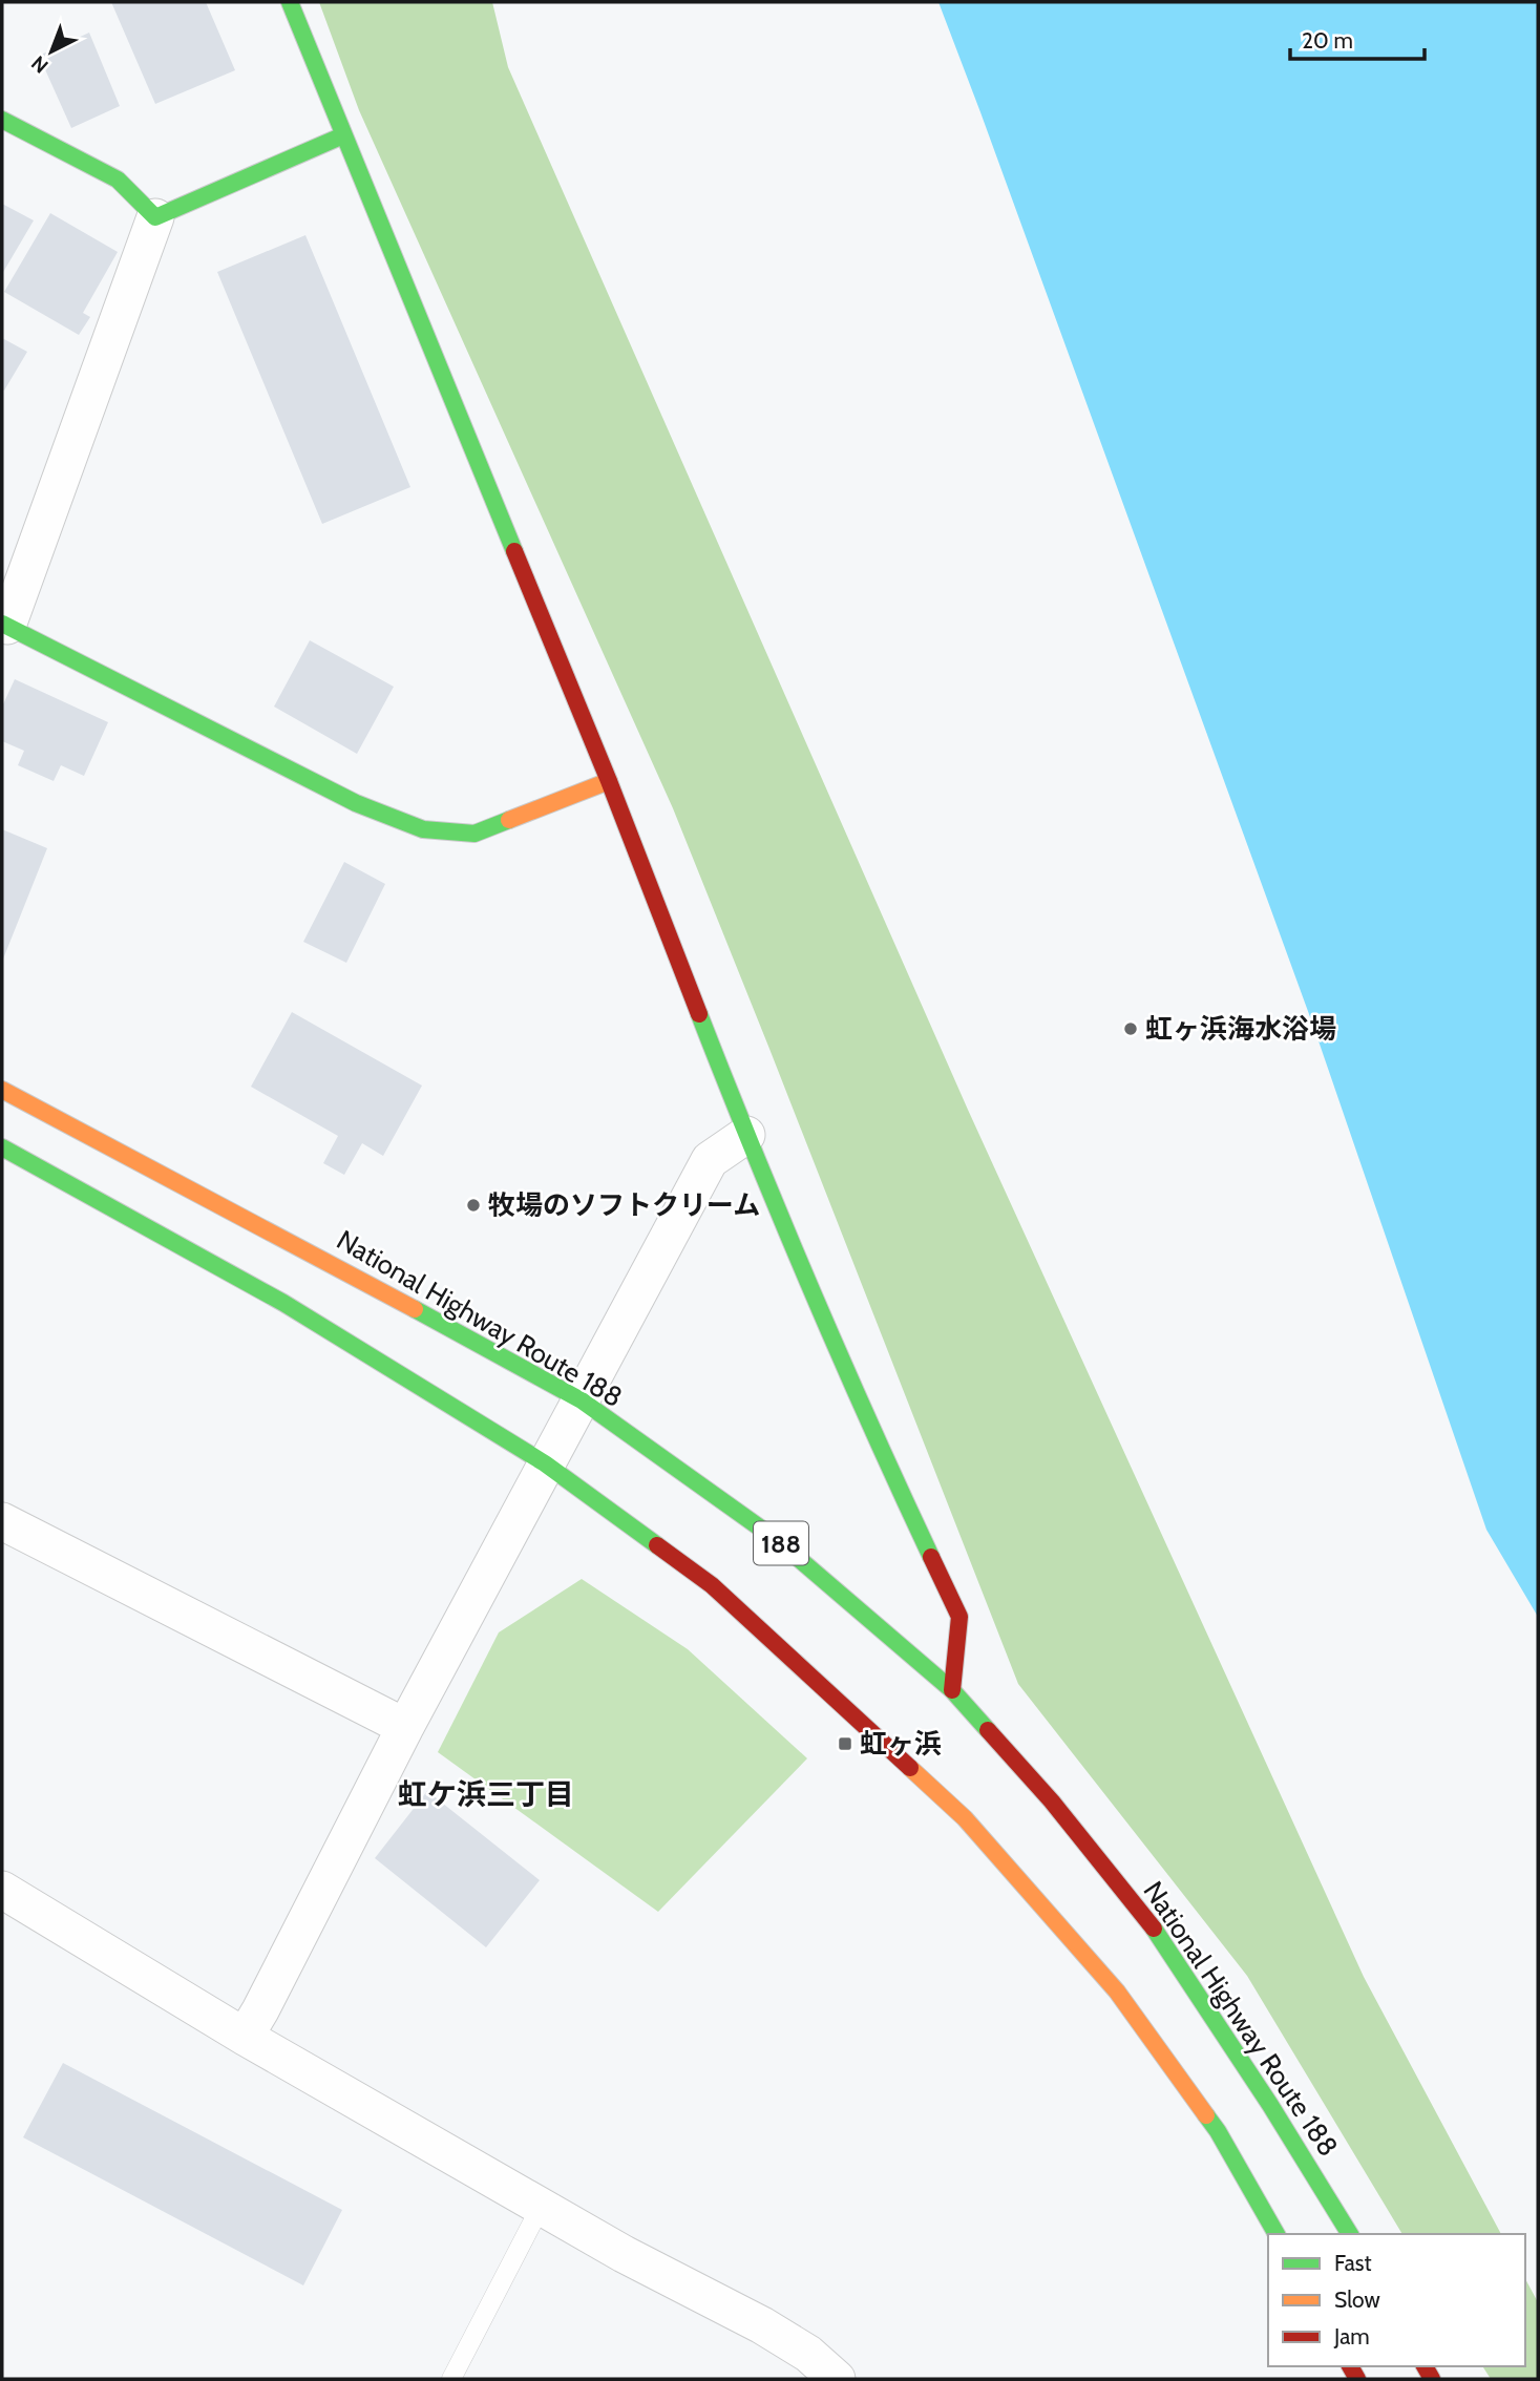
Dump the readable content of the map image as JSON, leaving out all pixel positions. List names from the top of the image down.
{
  "streets": {
    "main road": ["National Highway Route 188", "188"]
  },
  "districts": ["虹ケ浜三丁目"],
  "places": {
    "other": ["虹ヶ浜海水浴場", "牧場のソフトクリーム"],
    "transit": ["虹ヶ浜"]
  },
  "legend": ["Fast", "Slow", "Jam"],
  "scale_bar": "20 m",
  "north": "bottom left"
}
